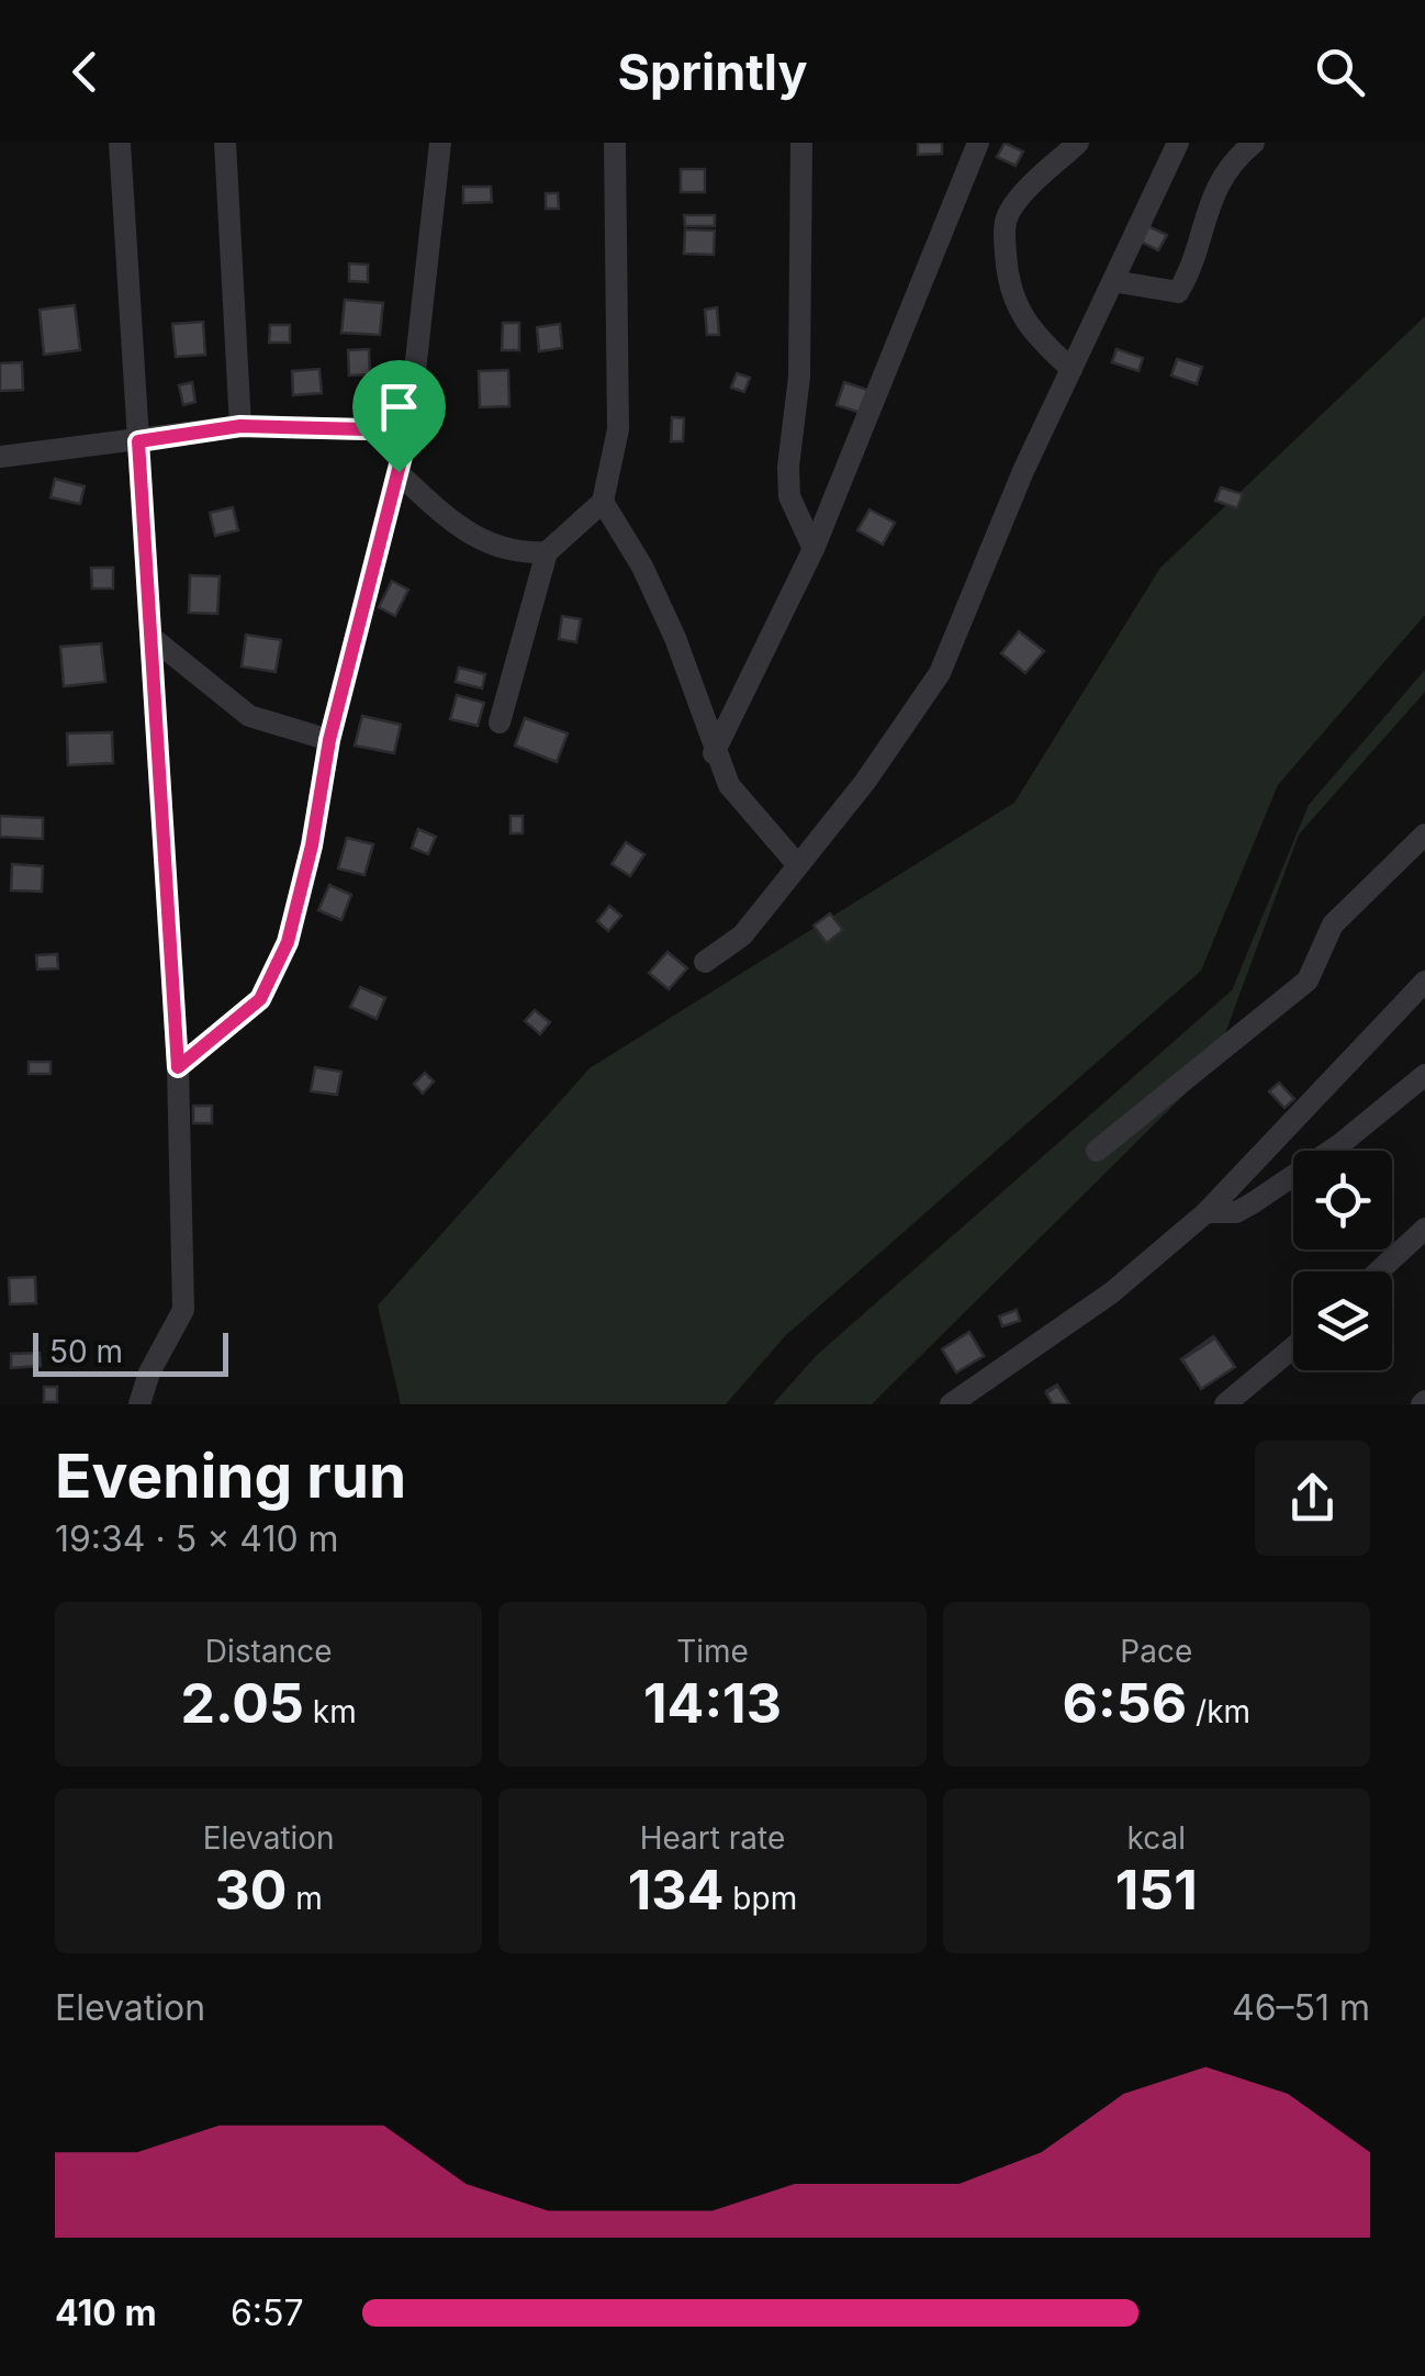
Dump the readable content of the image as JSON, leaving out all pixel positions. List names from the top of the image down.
{
  "scale_bar": "50 m",
  "page": {
    "header": "Sprintly",
    "scale": "50 m",
    "heading": ["Evening run", "19:34 · 5 × 410 m"],
    "stats": [
      ["Distance", "2.05 km"],
      ["Time", "14:13"],
      ["Pace", "6:56 /km"],
      ["Elevation", "30 m"],
      ["Heart rate", "134 bpm"],
      ["kcal", "151"]
    ],
    "chart": ["Elevation", "46–51 m"],
    "list": [
      {
        "name": "410 m",
        "note": "6:57"
      }
    ]
  }
}
